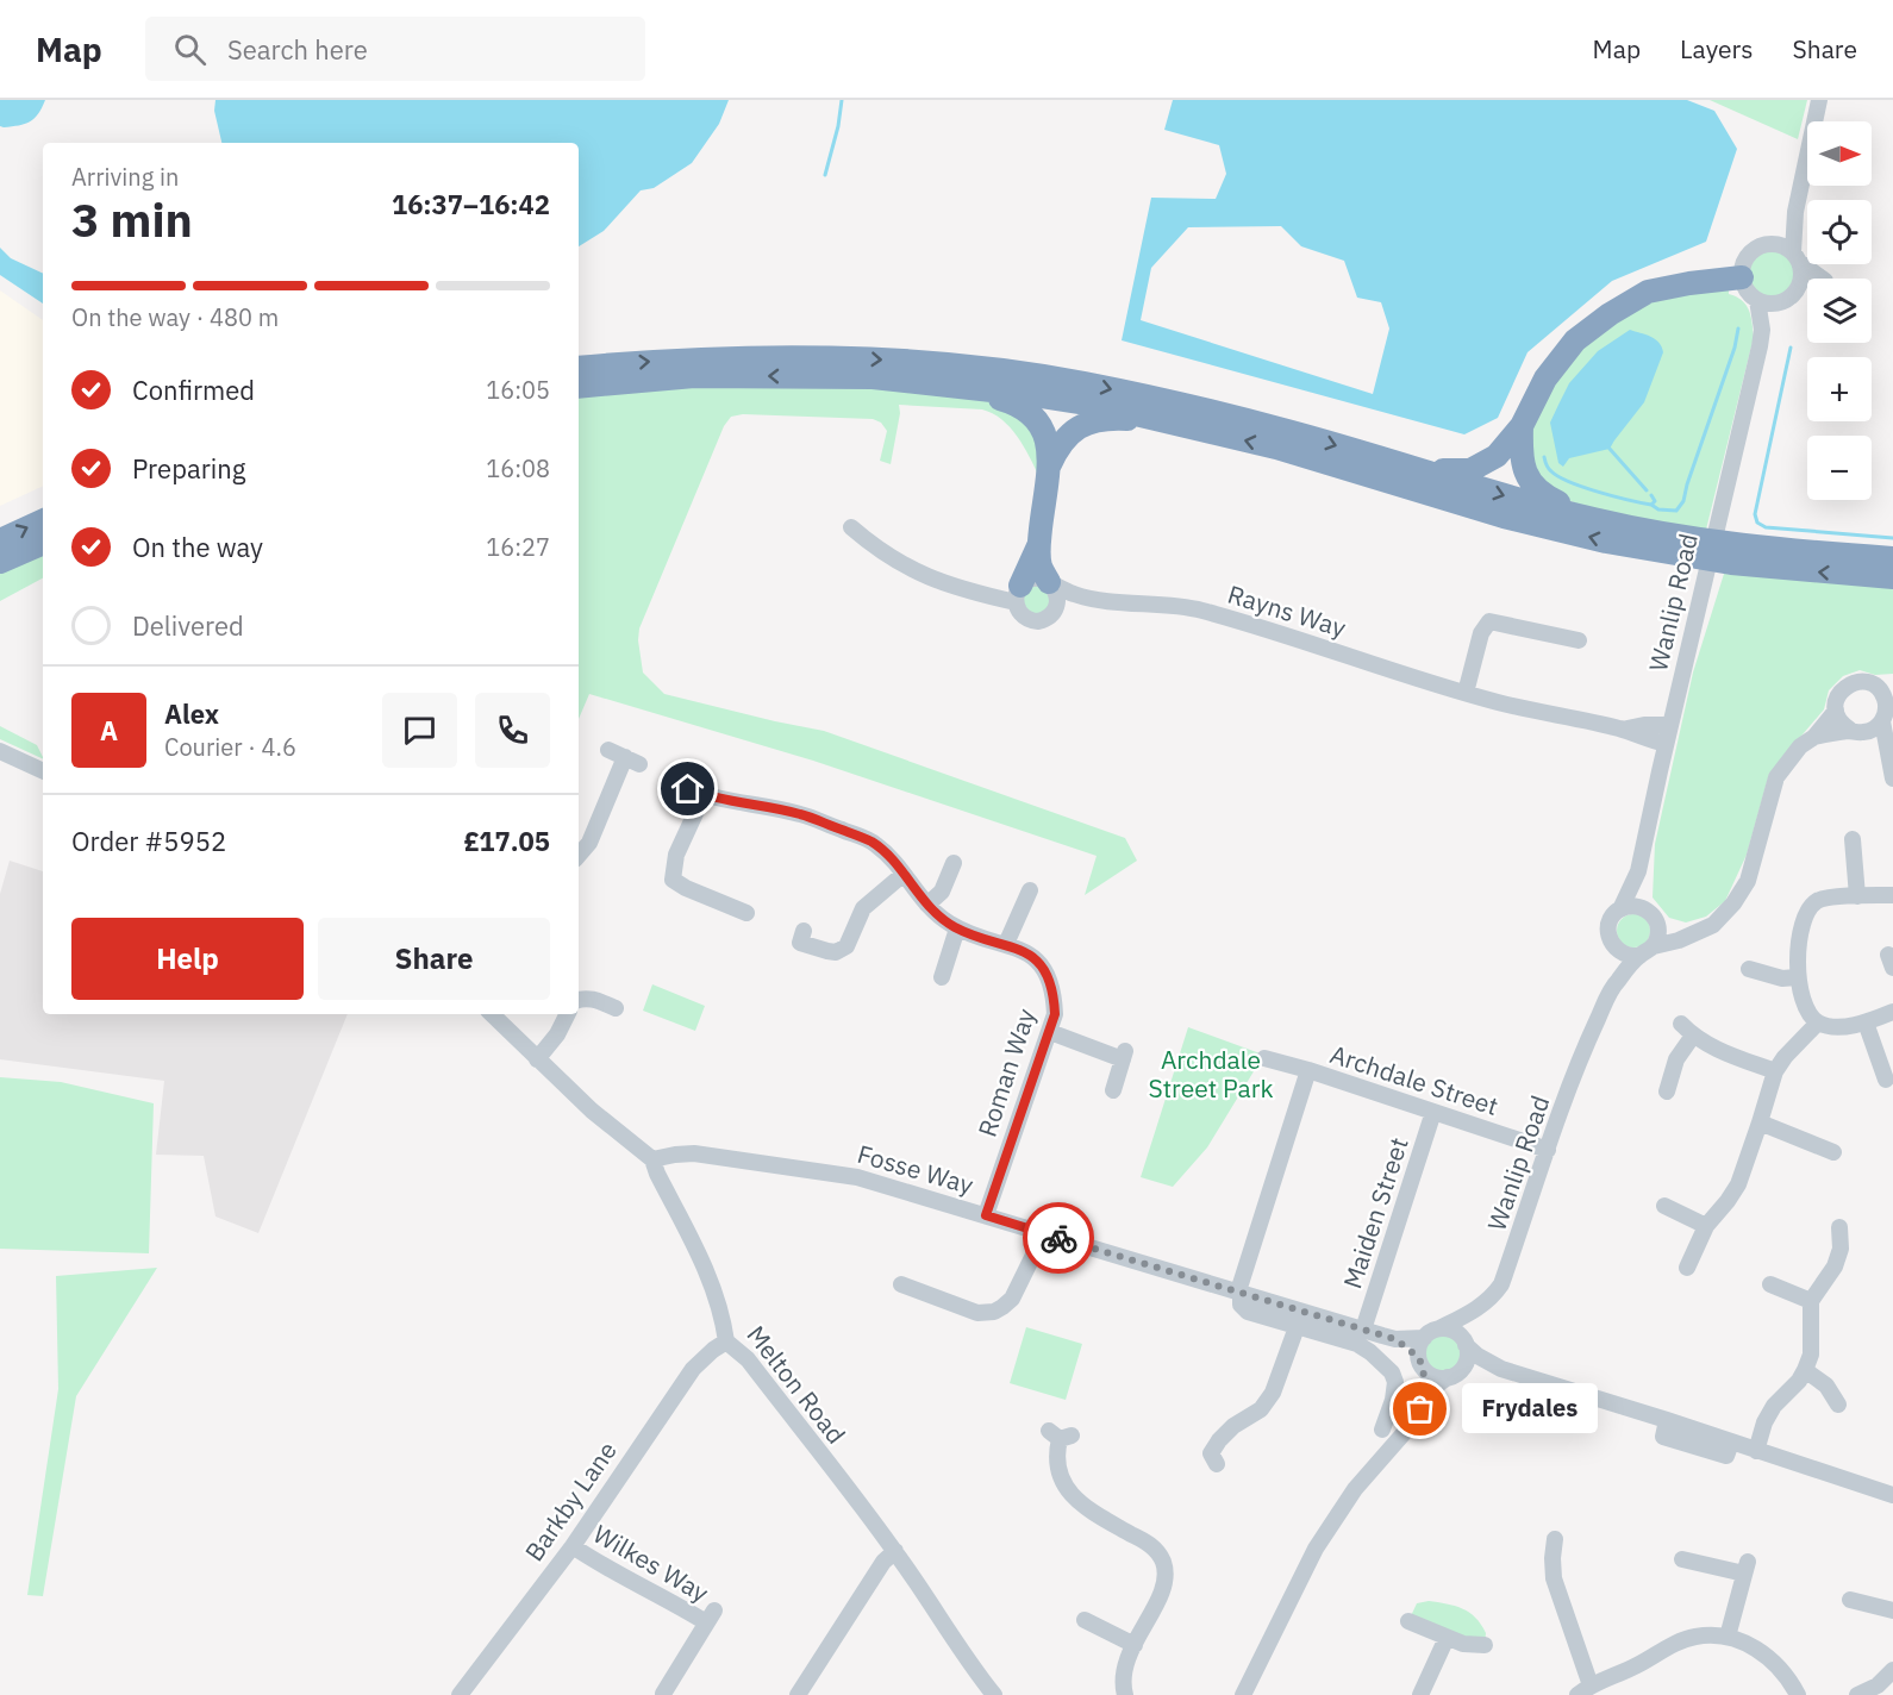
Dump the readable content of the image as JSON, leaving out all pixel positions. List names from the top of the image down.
{
  "streets": {
    "street": [
      "Wanlip Road",
      "Rayns Way",
      "Roman Way",
      "Archdale Street",
      "Fosse Way",
      "Maiden Street",
      "Melton Road",
      "Barkby Lane",
      "Wilkes Way"
    ]
  },
  "crossings": [
    ["Wanlip Road", "Rayns Way"],
    ["Wanlip Road", "Archdale Street"],
    ["Wanlip Road", "Fosse Way"],
    ["Roman Way", "Fosse Way"],
    ["Archdale Street", "Maiden Street"],
    ["Fosse Way", "Maiden Street"],
    ["Fosse Way", "Melton Road"],
    ["Melton Road", "Barkby Lane"],
    ["Barkby Lane", "Wilkes Way"]
  ],
  "parks": ["Archdale Street Park"],
  "places": ["Frydales"],
  "north": "right",
  "page": {
    "header": "Map",
    "search": "Search here",
    "nav": ["Map", "Layers", "Share"],
    "map_buttons": ["+", "−"],
    "heading": ["3 min", "Arriving in", "16:37–16:42"],
    "panel": [
      "Alex",
      "Courier · 4.6",
      "Order #5952",
      "£17.05"
    ],
    "bar": "On the way · 480 m",
    "list": [
      ["Confirmed", "16:05"],
      ["Preparing", "16:08"],
      ["On the way", "16:27"],
      "Delivered"
    ],
    "round": "A",
    "buttons": ["Help", "Share"],
    "bubble": "Frydales"
  }
}
